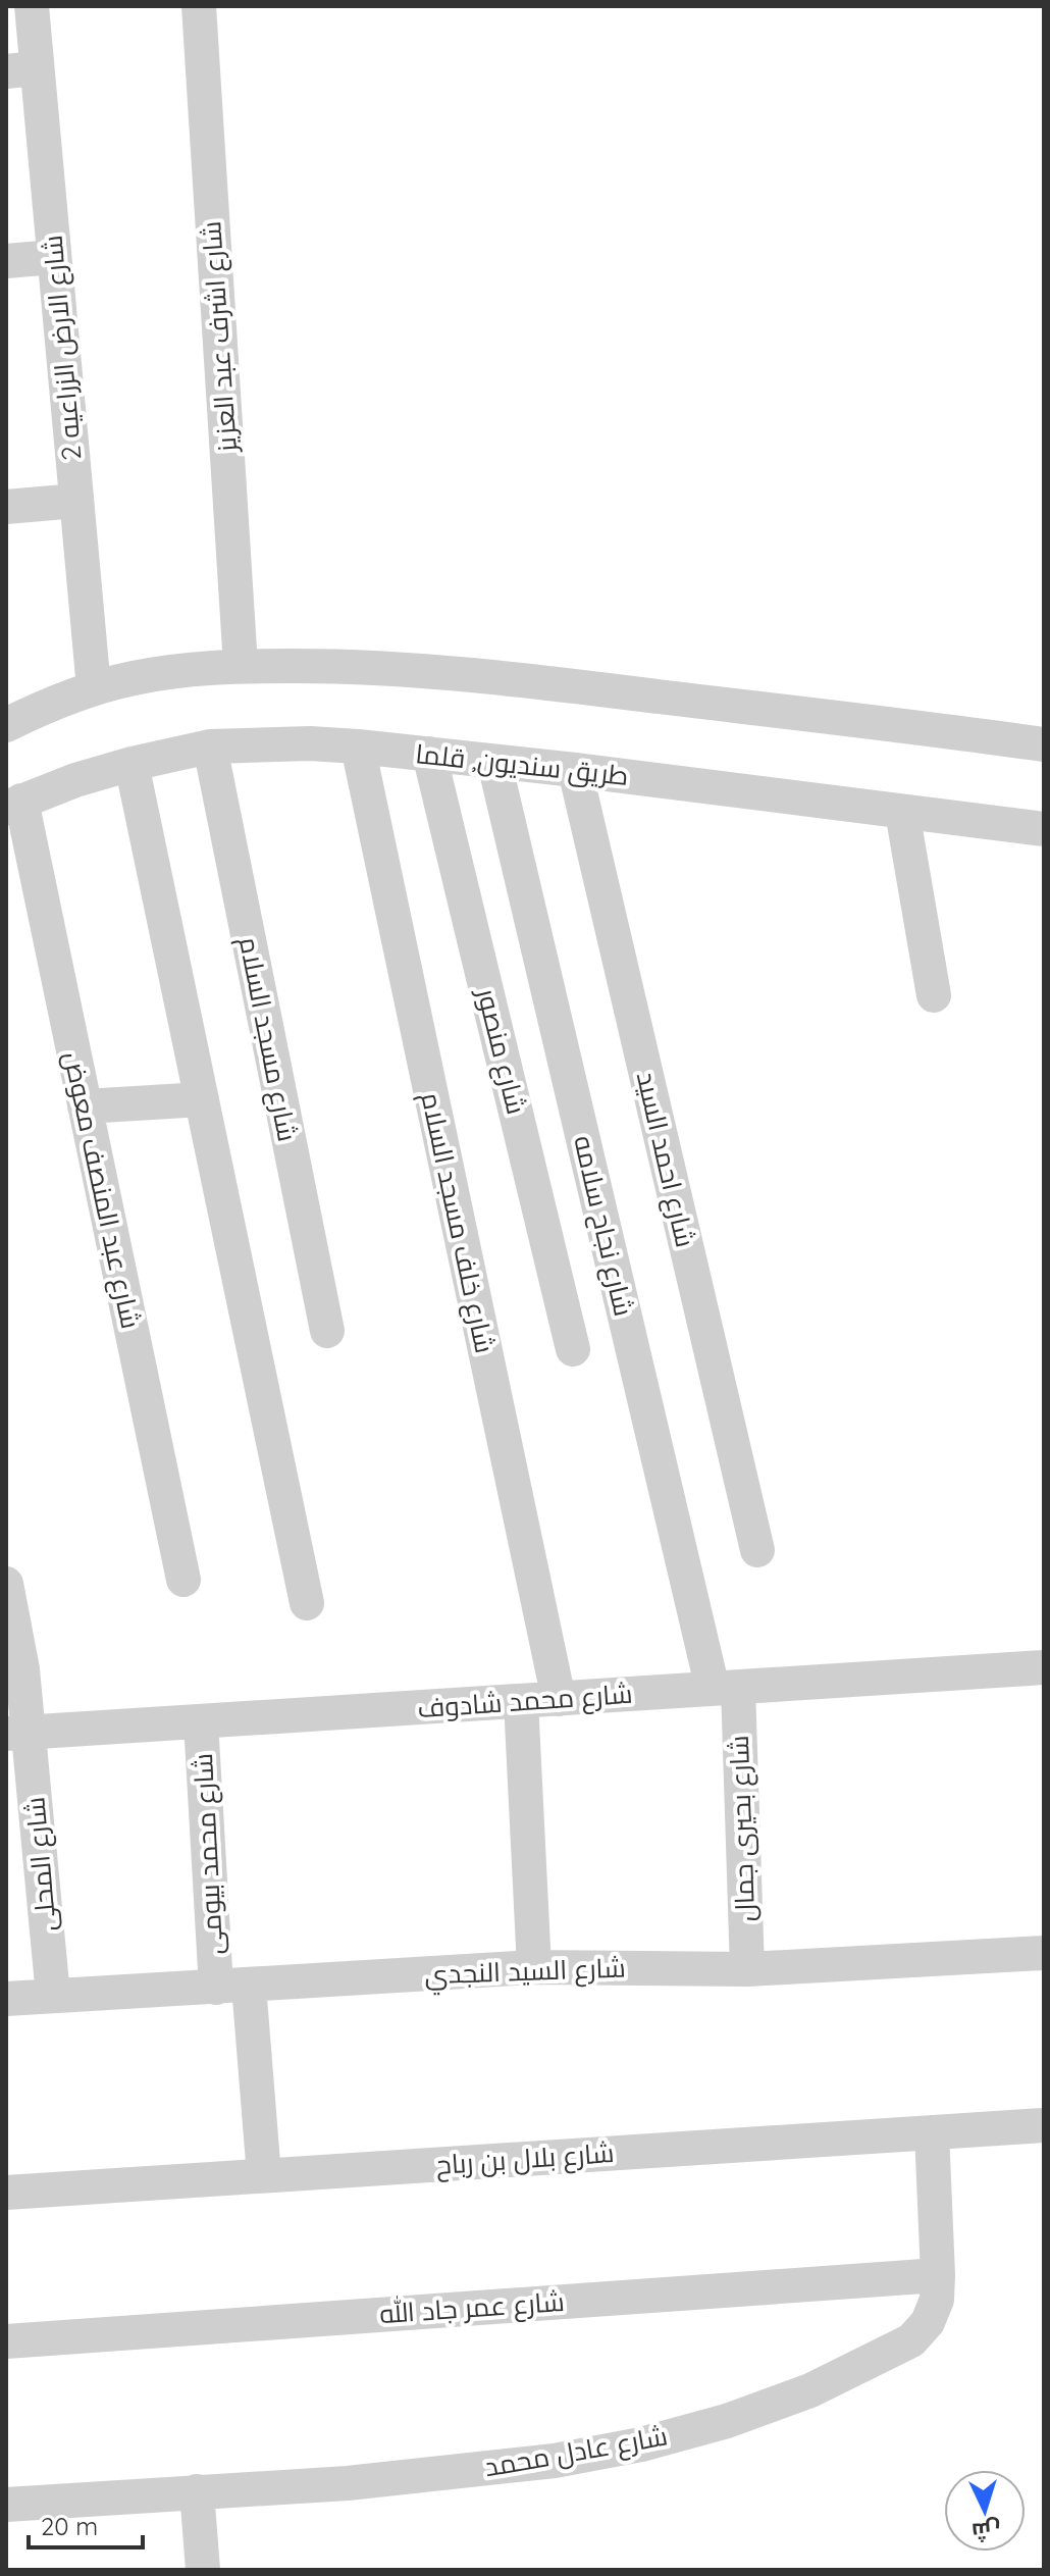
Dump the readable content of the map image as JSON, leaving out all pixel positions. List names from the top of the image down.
{
  "streets": {
    "street": [
      "شارع اشرف عبد العزيز",
      "شارع الارض الزراعيه 2",
      "طريق سنديون, قلما",
      "شارع مسجد السلام",
      "شارع منصور",
      "شارع احمد السيد",
      "شارع عبد المنصف معوض",
      "شارع خلف مسجد السلام",
      "شارع نجاح سلامه",
      "شارع محمد شادوف",
      "شارع بحيرى جمال",
      "شارع محمد بيومى",
      "شارع المحلى",
      "شارع السيد النجدي",
      "شارع بلال بن رباح",
      "شارع عمر جاد الله",
      "شارع عادل محمد"
    ]
  },
  "crossings": [
    ["طريق سنديون, قلما", "شارع مسجد السلام"],
    ["طريق سنديون, قلما", "شارع منصور"],
    ["طريق سنديون, قلما", "شارع احمد السيد"],
    ["طريق سنديون, قلما", "شارع عبد المنصف معوض"],
    ["طريق سنديون, قلما", "شارع خلف مسجد السلام"],
    ["طريق سنديون, قلما", "شارع نجاح سلامه"],
    ["شارع خلف مسجد السلام", "شارع محمد شادوف"],
    ["شارع نجاح سلامه", "شارع محمد شادوف"],
    ["شارع نجاح سلامه", "شارع بحيرى جمال"],
    ["شارع محمد شادوف", "شارع بحيرى جمال"],
    ["شارع محمد شادوف", "شارع محمد بيومى"],
    ["شارع محمد شادوف", "شارع المحلى"],
    ["شارع بحيرى جمال", "شارع السيد النجدي"],
    ["شارع محمد بيومى", "شارع السيد النجدي"],
    ["شارع محمد بيومى", "شارع بلال بن رباح"],
    ["شارع المحلى", "شارع السيد النجدي"],
    ["شارع بلال بن رباح", "شارع عادل محمد"],
    ["شارع عمر جاد الله", "شارع عادل محمد"]
  ],
  "scale_bar": "20 m",
  "north": "bottom"
}
